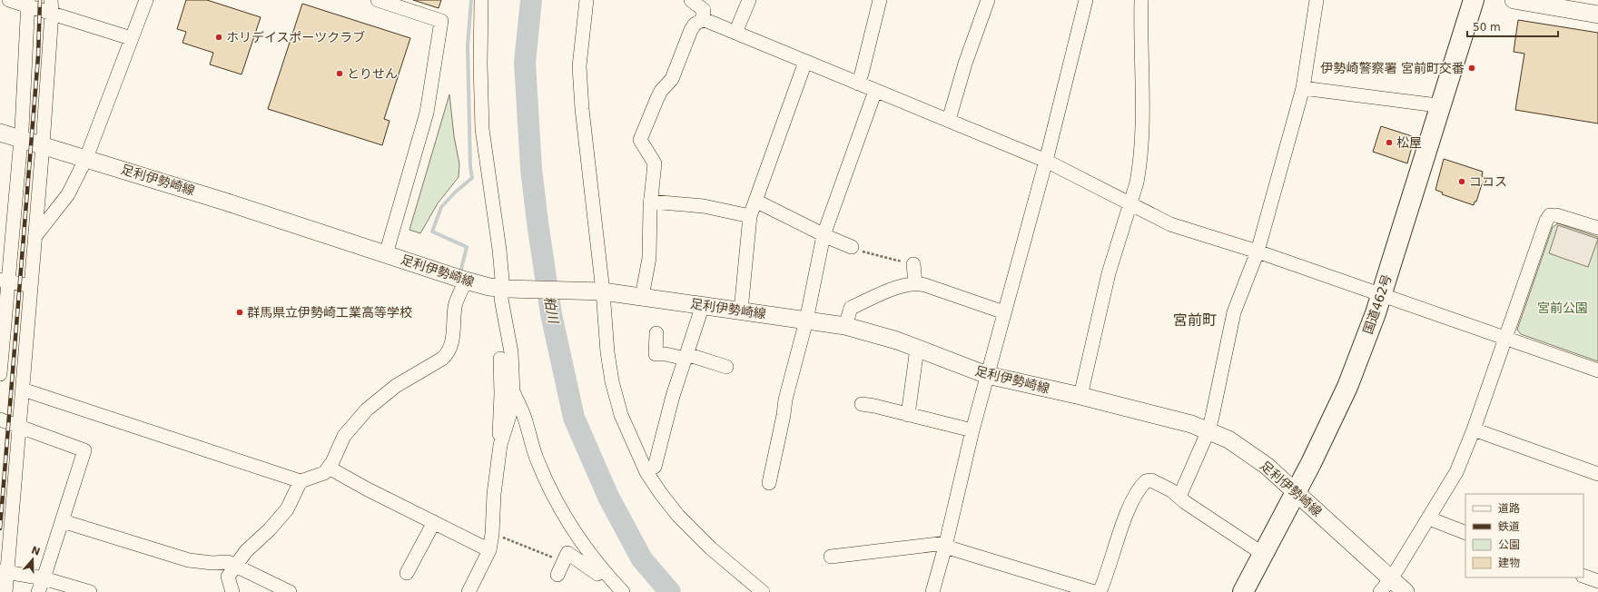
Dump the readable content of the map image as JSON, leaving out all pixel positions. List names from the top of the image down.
{
  "streets": {
    "highway": ["国道462号"],
    "main road": ["足利伊勢崎線"]
  },
  "crossings": [
    ["足利伊勢崎線", "国道462号"]
  ],
  "districts": ["宮前町"],
  "water": ["粕川"],
  "parks": ["宮前公園"],
  "places": [
    "ホリデイスポーツクラブ",
    "伊勢崎警察署 宮前町交番",
    "とりせん",
    "松屋",
    "ココス",
    "群馬県立伊勢崎工業高等学校"
  ],
  "legend": [
    "道路",
    "鉄道",
    "公園",
    "建物"
  ],
  "scale_bar": "50 m",
  "north": "top"
}
